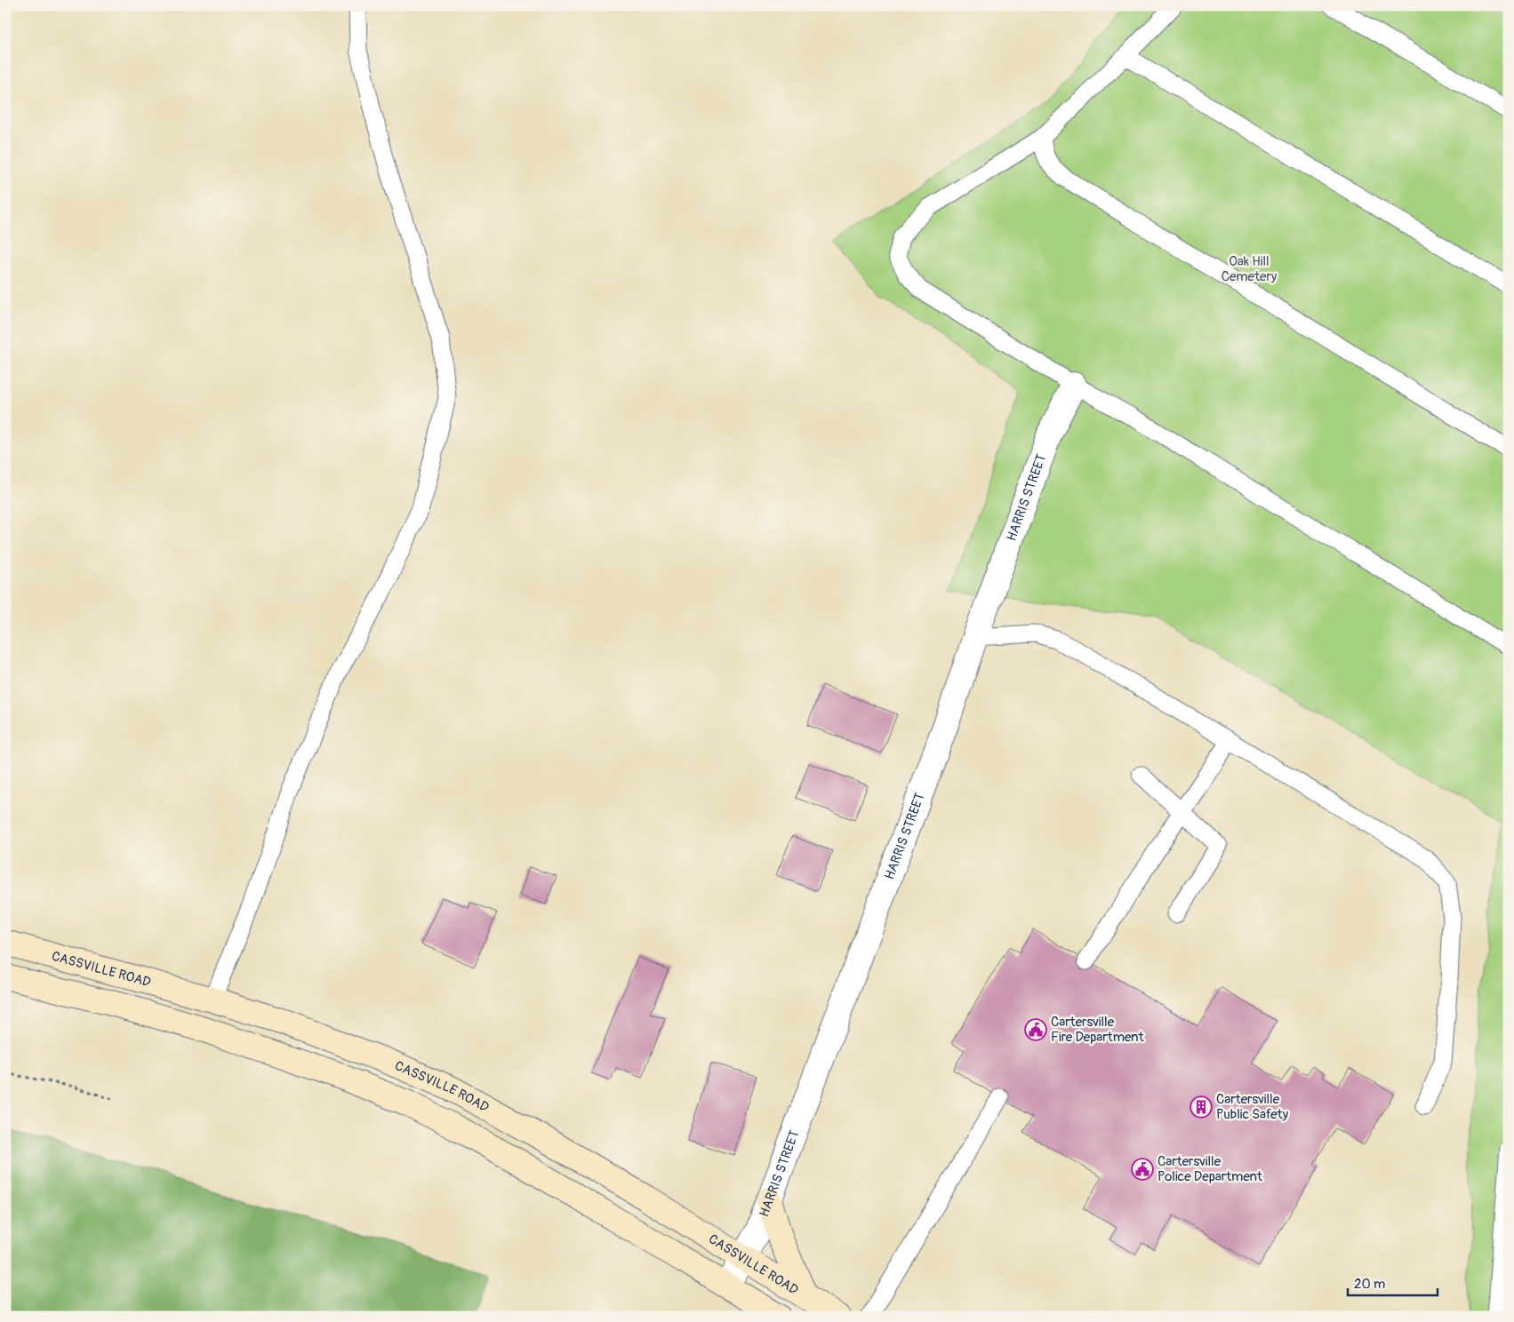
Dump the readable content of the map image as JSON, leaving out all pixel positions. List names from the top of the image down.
{
  "streets": {
    "main road": ["CASSVILLE ROAD"],
    "street": ["HARRIS STREET"]
  },
  "crossings": [
    ["HARRIS STREET", "CASSVILLE ROAD"]
  ],
  "parks": ["Oak Hill Cemetery"],
  "places": {
    "public building": ["Cartersville Fire Department", "Cartersville Police Department"],
    "building": ["Cartersville Public Safety"]
  },
  "scale_bar": "20 m"
}
